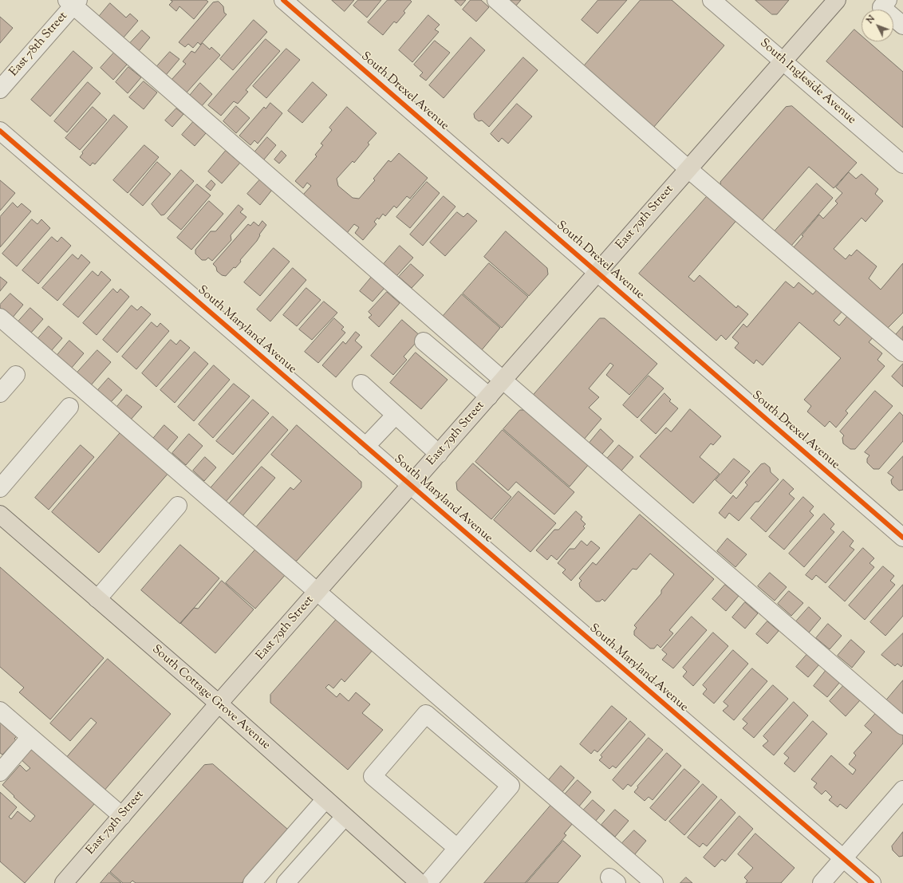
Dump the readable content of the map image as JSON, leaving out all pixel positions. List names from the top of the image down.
{
  "streets": {
    "main road": ["East 79th Street", "South Cottage Grove Avenue"],
    "street": [
      "East 78th Street",
      "South Ingleside Avenue",
      "South Drexel Avenue",
      "South Maryland Avenue"
    ]
  },
  "crossings": [
    ["South Ingleside Avenue", "East 79th Street"],
    ["South Drexel Avenue", "East 79th Street"],
    ["East 79th Street", "South Maryland Avenue"],
    ["East 79th Street", "South Cottage Grove Avenue"]
  ],
  "north": "top left"
}
